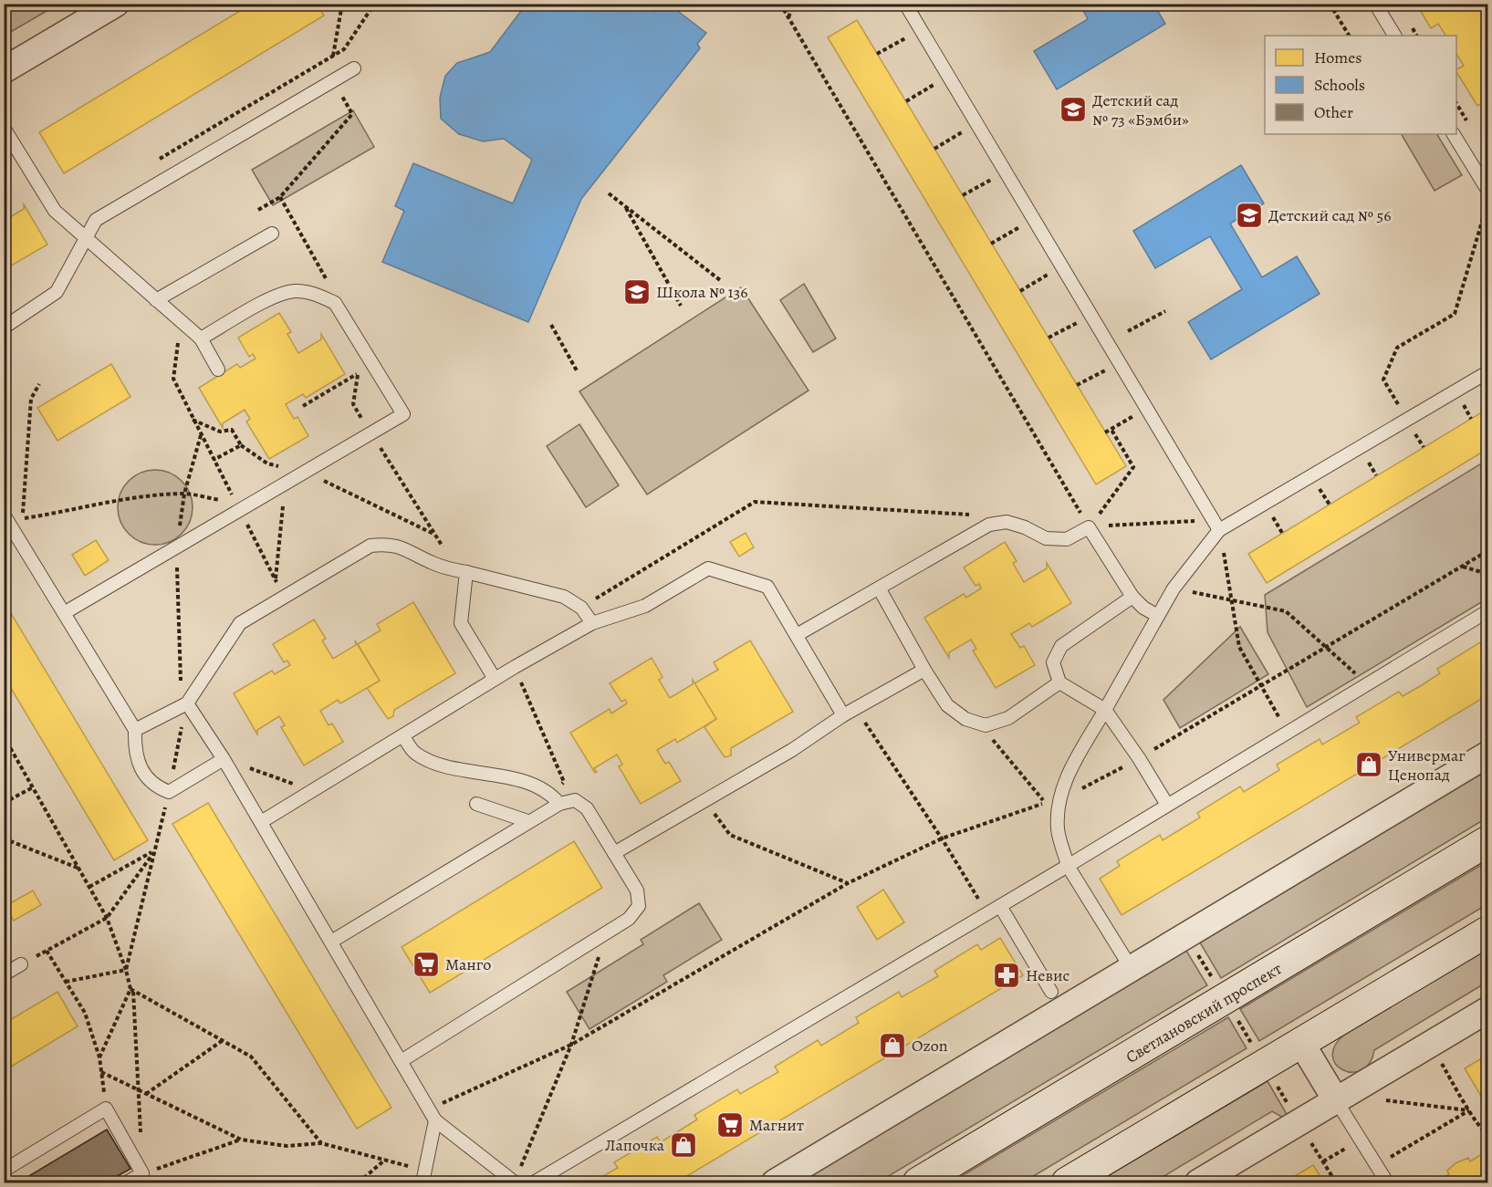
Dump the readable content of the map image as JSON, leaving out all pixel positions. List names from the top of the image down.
{
  "streets": {
    "main road": ["Светлановский проспект"]
  },
  "places": {
    "school or university": ["Детский сад № 73 «Бэмби»", "Детский сад № 56", "Школа № 136"],
    "shop": ["Универмаг Ценопад", "Ozon", "Лапочка"],
    "supermarket": ["Манго", "Магнит"],
    "pharmacy": ["Невис"]
  },
  "legend": ["Homes", "Schools", "Other"]
}
